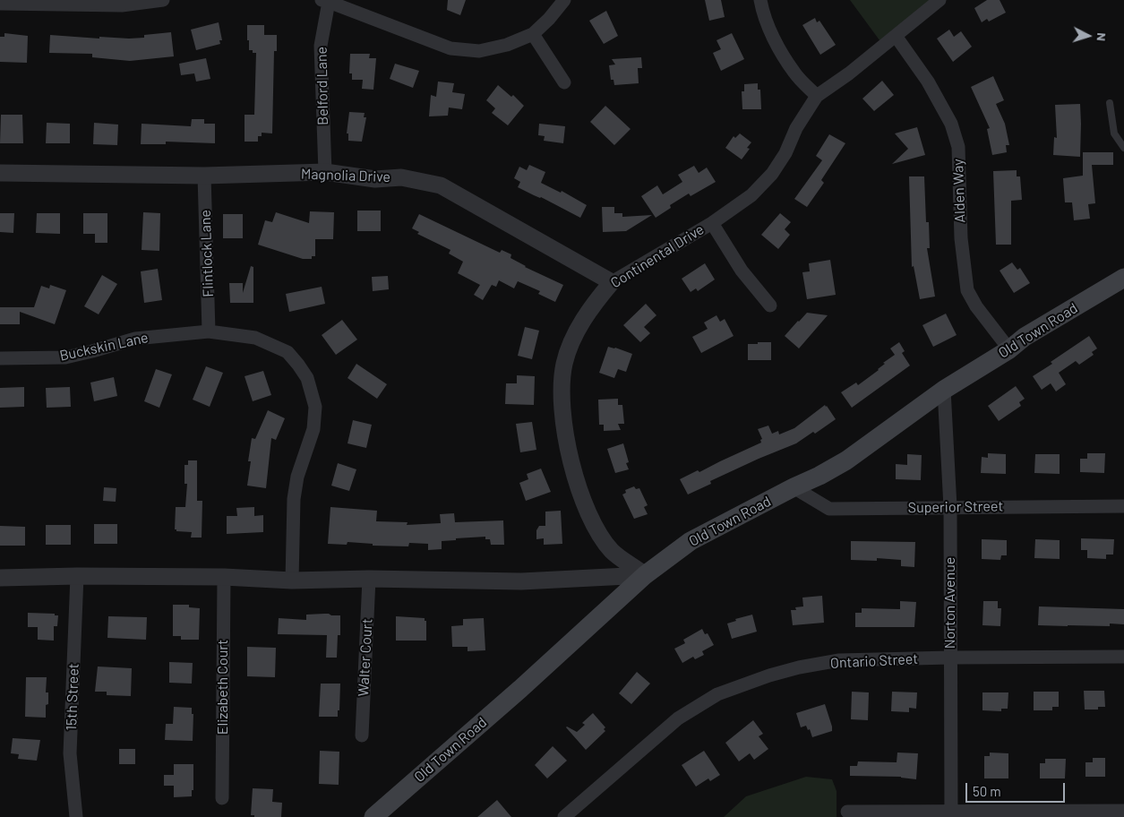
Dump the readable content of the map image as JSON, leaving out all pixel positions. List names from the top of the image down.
{
  "streets": {
    "main road": ["Old Town Road"],
    "street": [
      "Belford Lane",
      "Magnolia Drive",
      "Alden Way",
      "Flintlock Lane",
      "Continental Drive",
      "Buckskin Lane",
      "Superior Street",
      "Norton Avenue",
      "Walter Court",
      "Ontario Street",
      "Elizabeth Court",
      "15th Street"
    ]
  },
  "crossings": [
    ["Belford Lane", "Magnolia Drive"],
    ["Magnolia Drive", "Flintlock Lane"],
    ["Magnolia Drive", "Continental Drive"],
    ["Alden Way", "Old Town Road"],
    ["Flintlock Lane", "Buckskin Lane"],
    ["Continental Drive", "Old Town Road"],
    ["Old Town Road", "Superior Street"],
    ["Old Town Road", "Norton Avenue"],
    ["Superior Street", "Norton Avenue"],
    ["Norton Avenue", "Ontario Street"]
  ],
  "scale_bar": "50 m",
  "north": "right"
}
